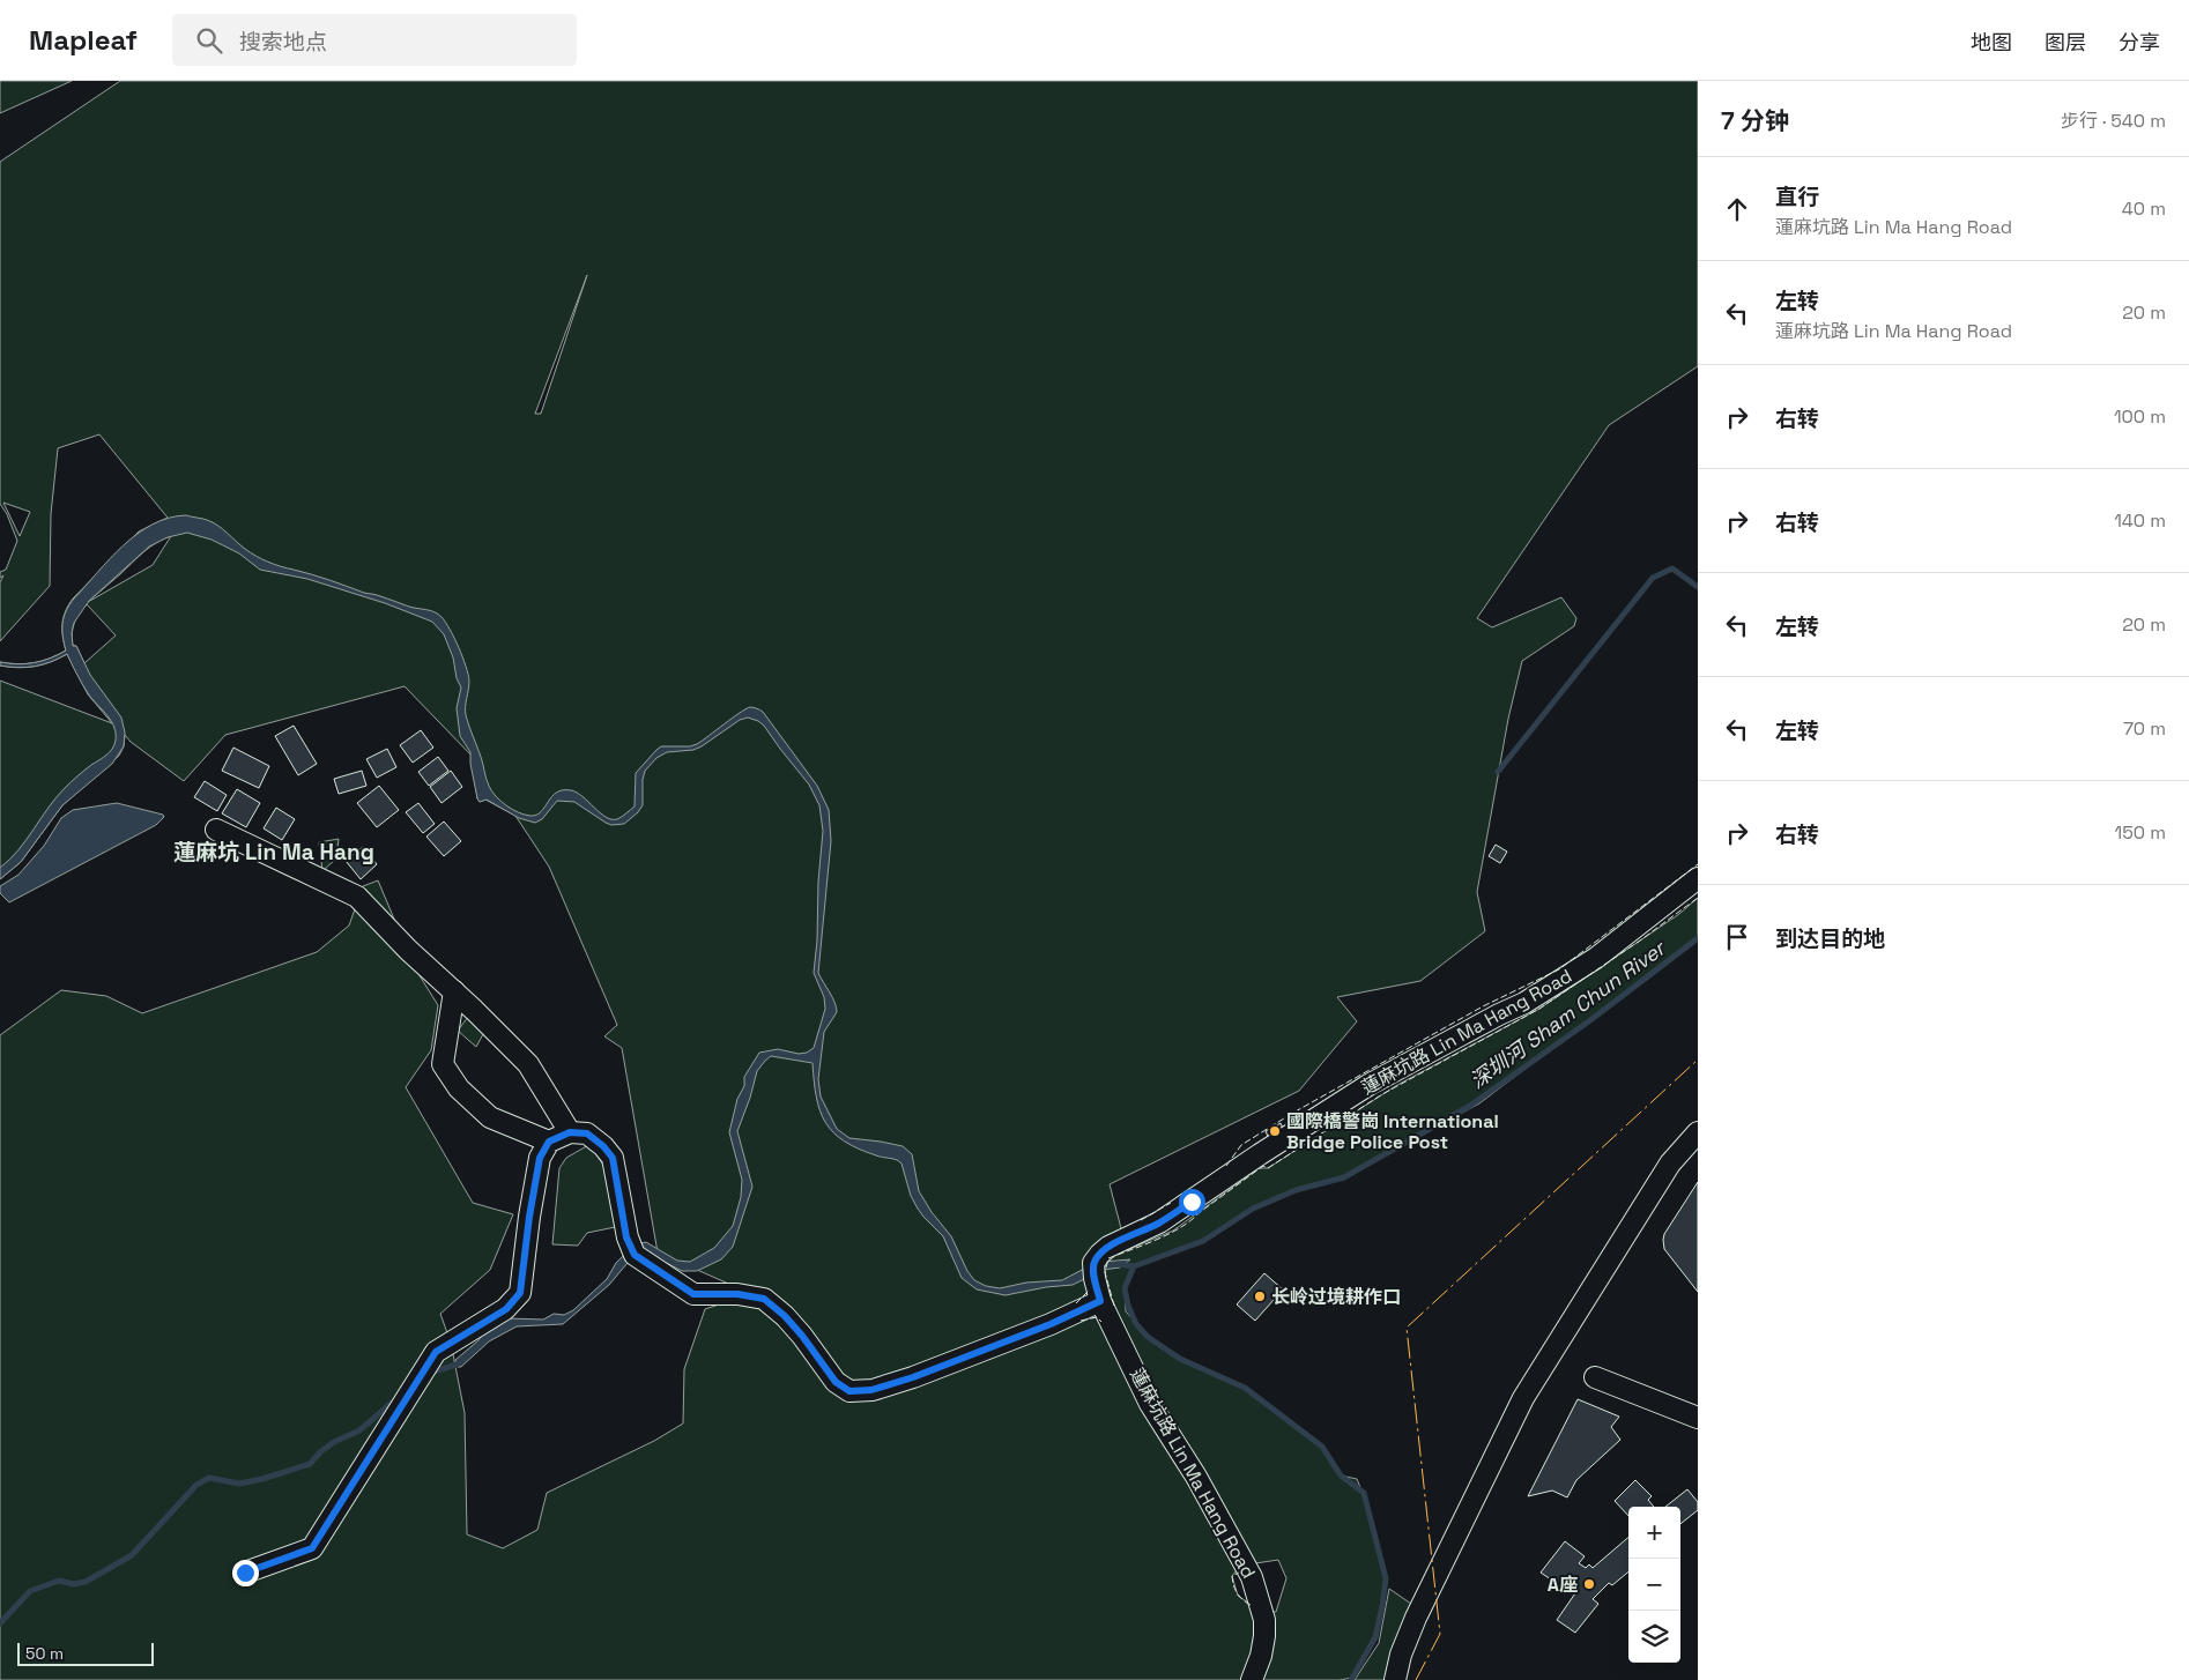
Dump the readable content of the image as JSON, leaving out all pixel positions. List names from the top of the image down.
{
  "streets": {
    "street": ["蓮麻坑路 Lin Ma Hang Road"]
  },
  "districts": ["蓮麻坑 Lin Ma Hang"],
  "water": ["深圳河 Sham Chun River"],
  "places": ["國際橋警崗 International Bridge Police Post", "长岭过境耕作口", "A座"],
  "scale_bar": "50 m",
  "page": {
    "header": "Mapleaf",
    "search": "搜索地点",
    "nav": ["地图", "图层", "分享"],
    "heading": ["7 分钟", "步行 · 540 m"],
    "list": [
      ["直行", "蓮麻坑路 Lin Ma Hang Road", "40 m"],
      ["左转", "蓮麻坑路 Lin Ma Hang Road", "20 m"],
      ["右转", "100 m"],
      ["右转", "140 m"],
      ["左转", "20 m"],
      ["左转", "70 m"],
      ["右转", "150 m"],
      "到达目的地"
    ],
    "map_buttons": ["+", "−"],
    "scale": "50 m"
  }
}
